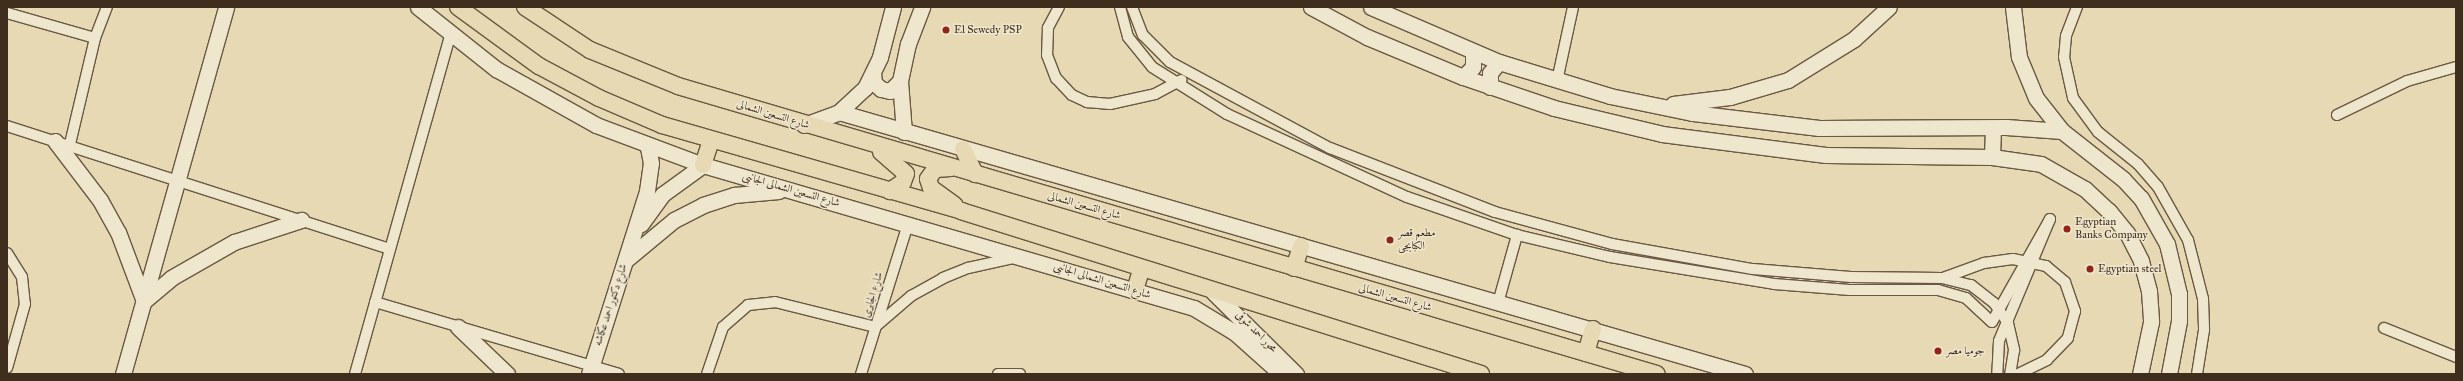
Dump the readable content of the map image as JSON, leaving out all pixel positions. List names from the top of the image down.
{
  "streets": {
    "main road": ["شارع التسعين الشمالى"],
    "street": [
      "شارع التسعين الشمالى الجانبى",
      "شارع الجابرى",
      "شارع دكتور احمد عكاشه",
      "محور احمد شوقى"
    ]
  },
  "crossings": [
    ["شارع التسعين الشمالى الجانبى", "شارع الجابرى"],
    ["شارع التسعين الشمالى الجانبى", "شارع دكتور احمد عكاشه"]
  ],
  "places": [
    "El Sewedy PSP",
    "Egyptian Banks Company",
    "مطعم قصر الكبابجى",
    "Egyptian steel",
    "جوميا مصر"
  ]
}
